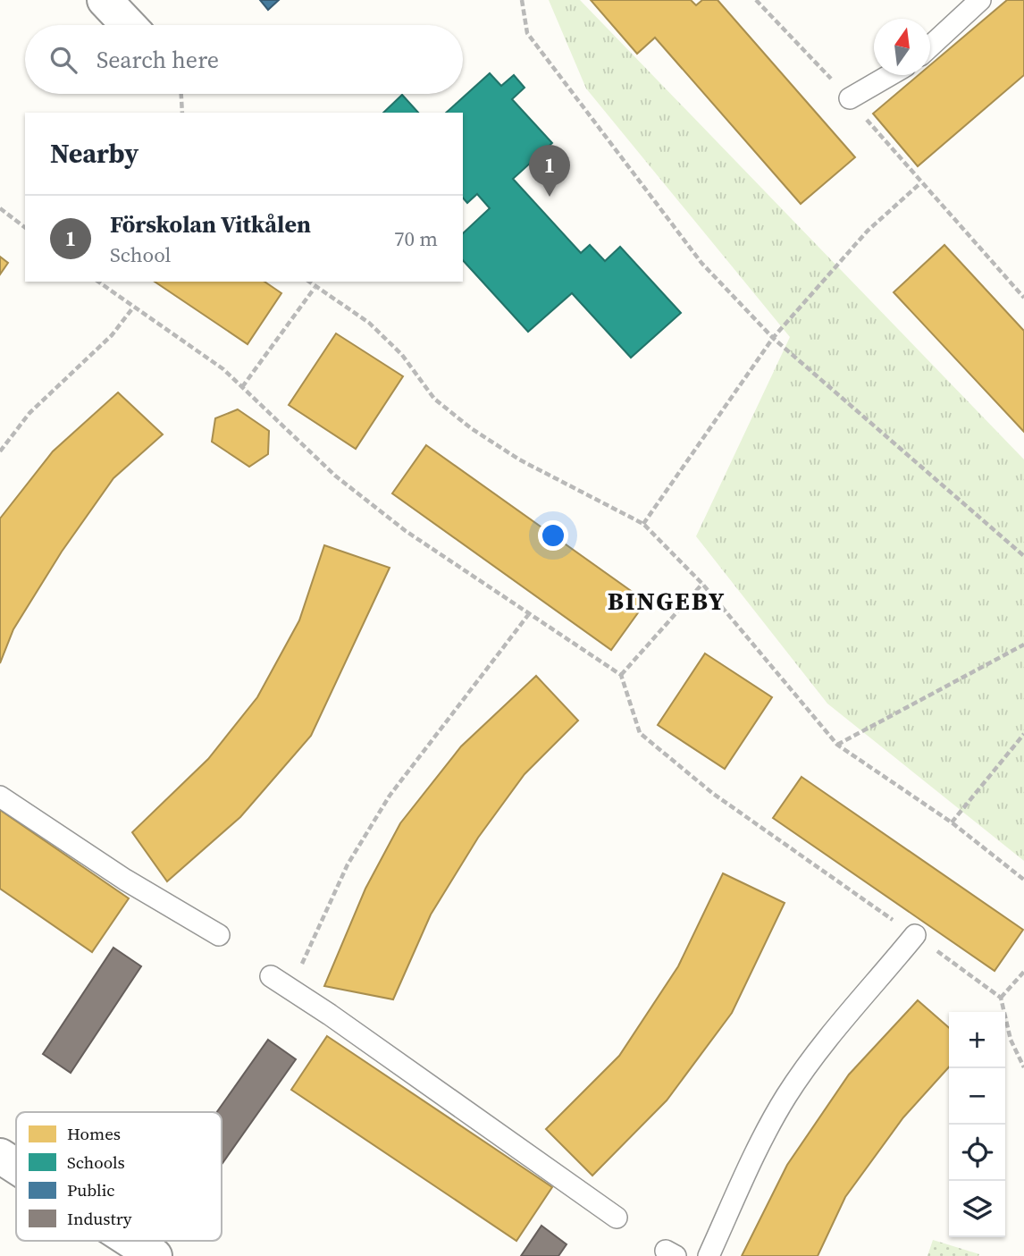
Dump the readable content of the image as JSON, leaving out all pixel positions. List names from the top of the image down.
{
  "districts": ["BINGEBY"],
  "legend": [
    "Homes",
    "Schools",
    "Public",
    "Industry"
  ],
  "north": "top",
  "page": {
    "search": "Search here",
    "heading": "Nearby",
    "pins": "1",
    "list": [
      {
        "mark": "1",
        "name": "Förskolan Vitkålen",
        "note": "School",
        "value": "70 m"
      }
    ],
    "map_buttons": ["+", "−"]
  }
}
